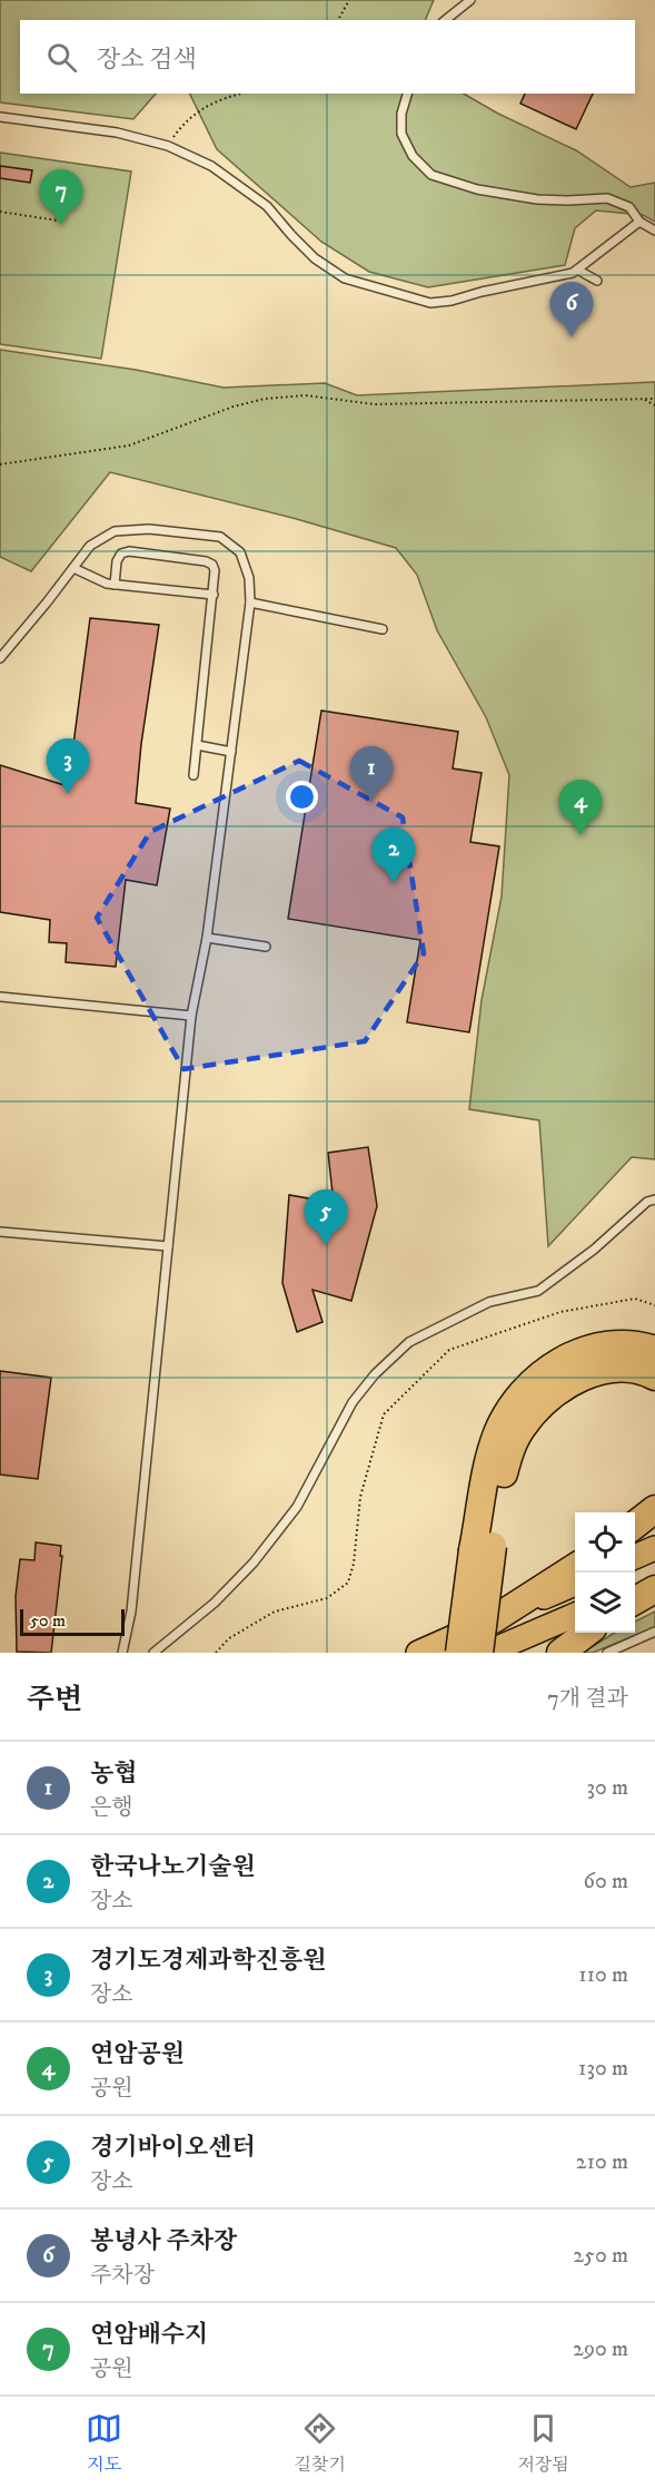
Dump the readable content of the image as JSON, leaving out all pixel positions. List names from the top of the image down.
{
  "scale_bar": "50 m",
  "page": {
    "search": "장소 검색",
    "pins": [
      "7",
      "6",
      "3",
      "1",
      "4",
      "2",
      "5"
    ],
    "scale": "50 m",
    "heading": ["주변", "7개 결과"],
    "list": [
      {
        "mark": "1",
        "name": "농협",
        "note": "은행",
        "value": "30 m"
      },
      {
        "mark": "2",
        "name": "한국나노기술원",
        "note": "장소",
        "value": "60 m"
      },
      {
        "mark": "3",
        "name": "경기도경제과학진흥원",
        "note": "장소",
        "value": "110 m"
      },
      {
        "mark": "4",
        "name": "연암공원",
        "note": "공원",
        "value": "130 m"
      },
      {
        "mark": "5",
        "name": "경기바이오센터",
        "note": "장소",
        "value": "210 m"
      },
      {
        "mark": "6",
        "name": "봉녕사 주차장",
        "note": "주차장",
        "value": "250 m"
      },
      {
        "mark": "7",
        "name": "연암배수지",
        "note": "공원",
        "value": "290 m"
      }
    ],
    "nav": ["지도", "길찾기", "저장됨"]
  }
}
